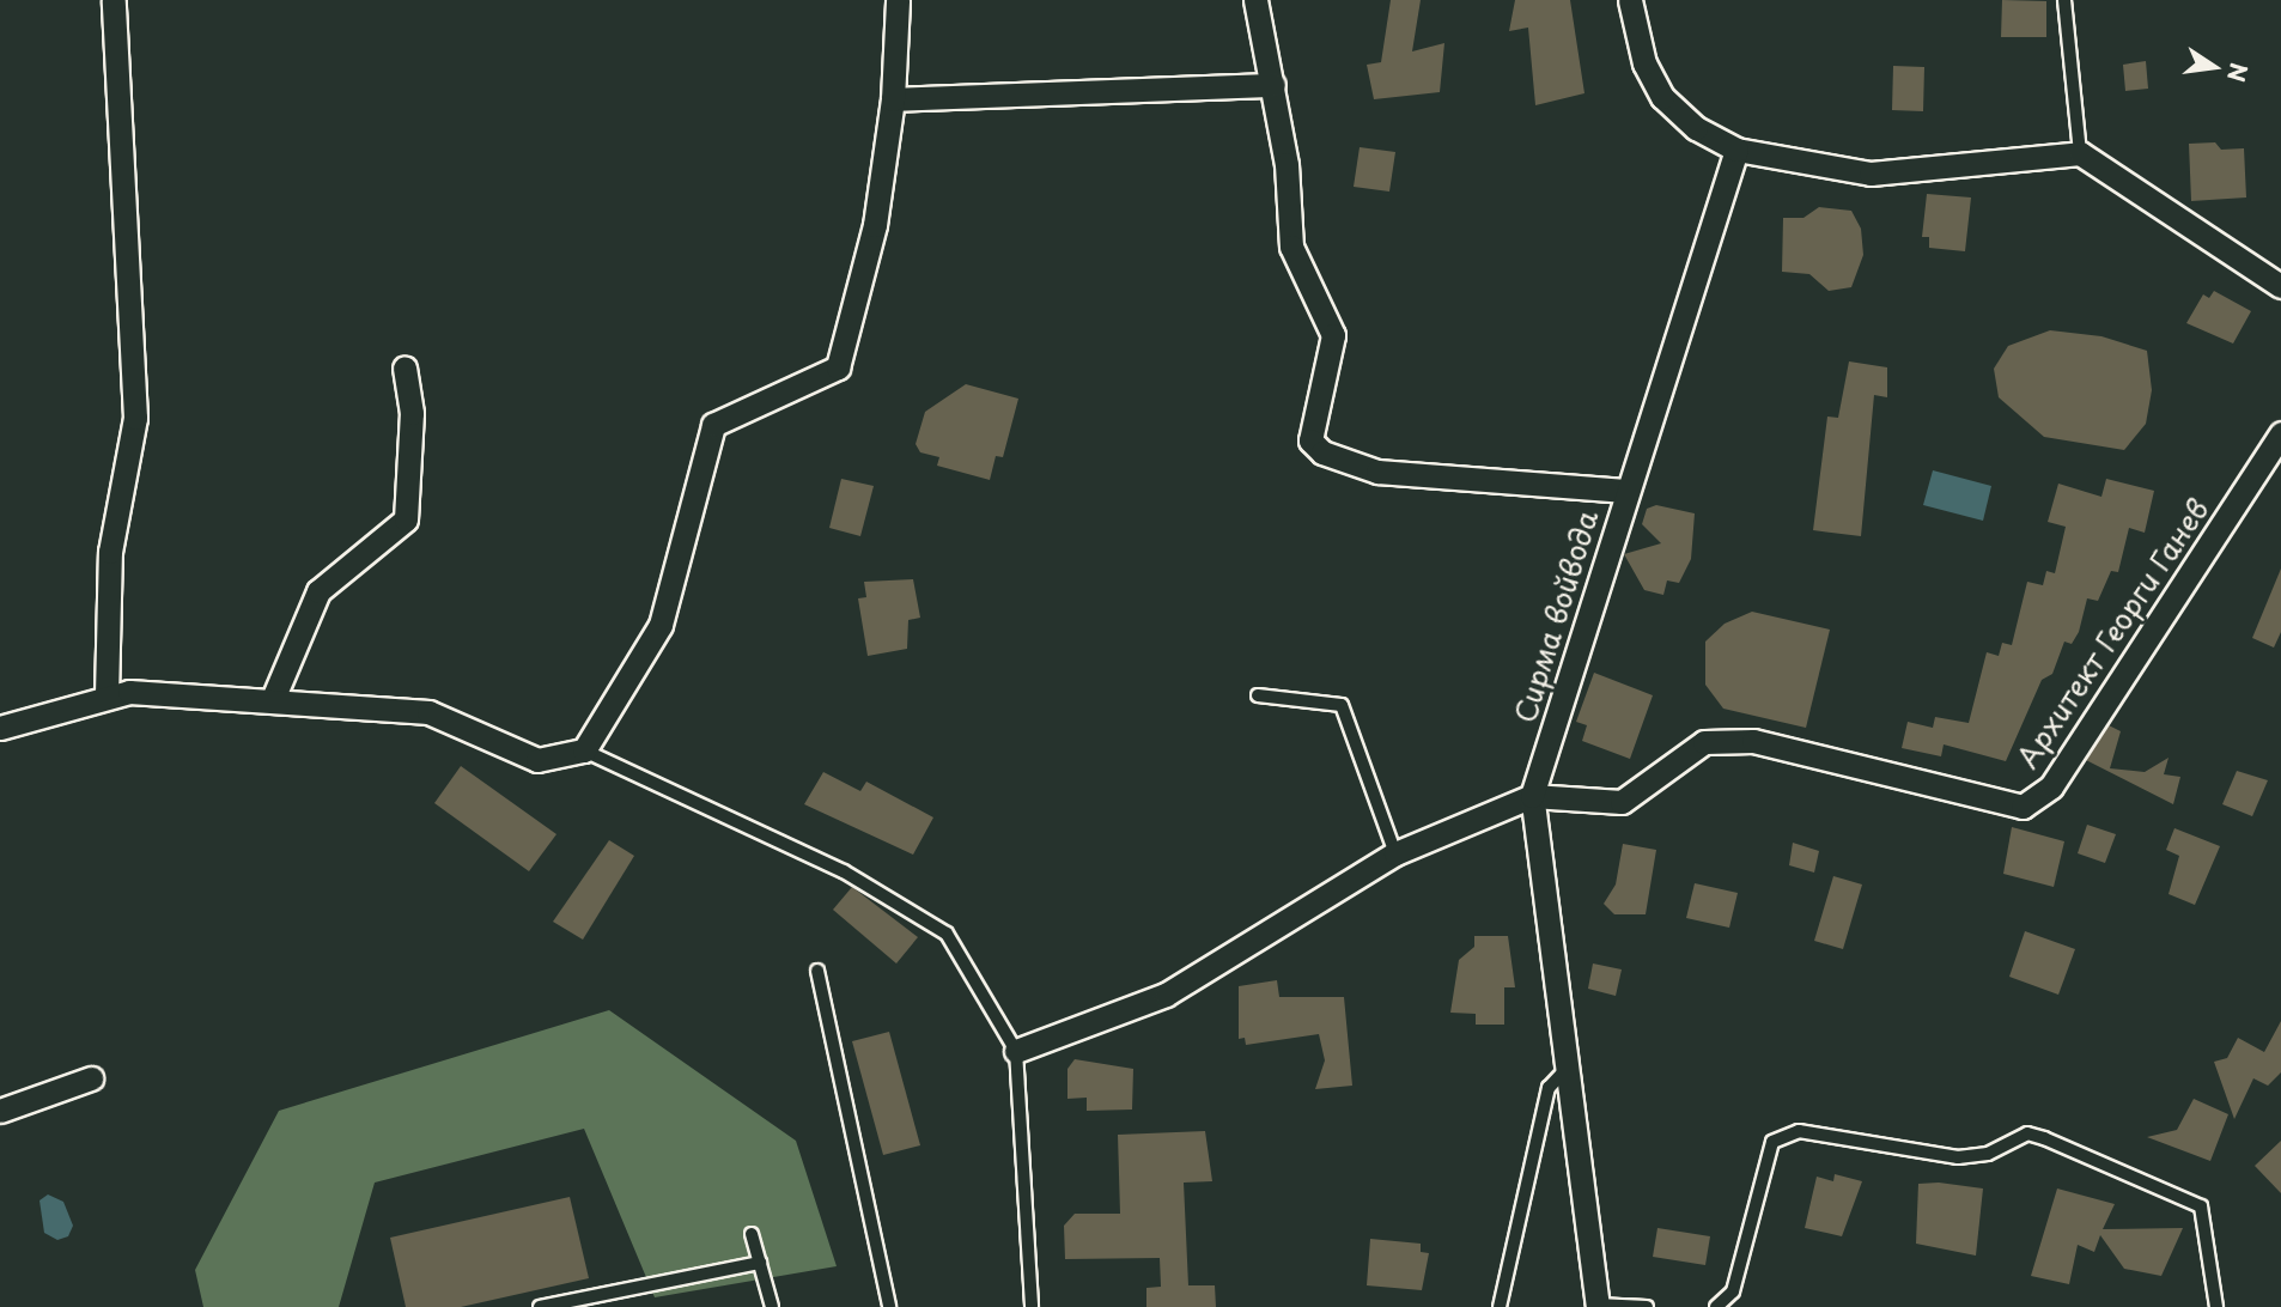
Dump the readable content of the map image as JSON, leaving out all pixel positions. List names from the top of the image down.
{
  "streets": {
    "street": ["Сирма войвода", "Архитект Георги Ганев"]
  },
  "crossings": [
    ["Сирма войвода", "Архитект Георги Ганев"]
  ],
  "north": "right"
}
